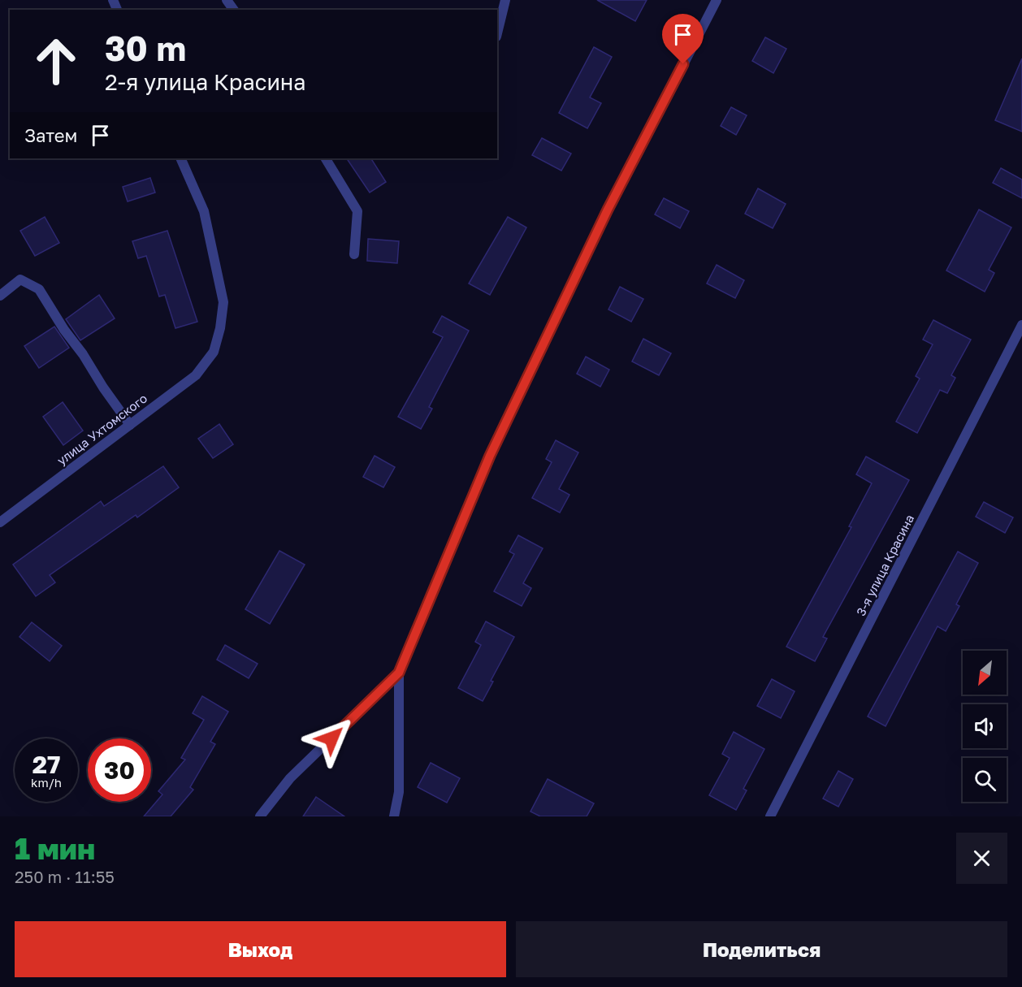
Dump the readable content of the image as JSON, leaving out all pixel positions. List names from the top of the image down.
{
  "streets": {
    "street": ["улица Ухтомского", "3-я улица Красина"]
  },
  "north": "bottom left",
  "page": {
    "turn": ["30 m", "2-я улица Красина"],
    "then": "Затем",
    "speed": "27 km/h",
    "limit": "30",
    "heading": ["1 мин", "250 m · 11:55"],
    "buttons": ["Выход", "Поделиться"]
  }
}
